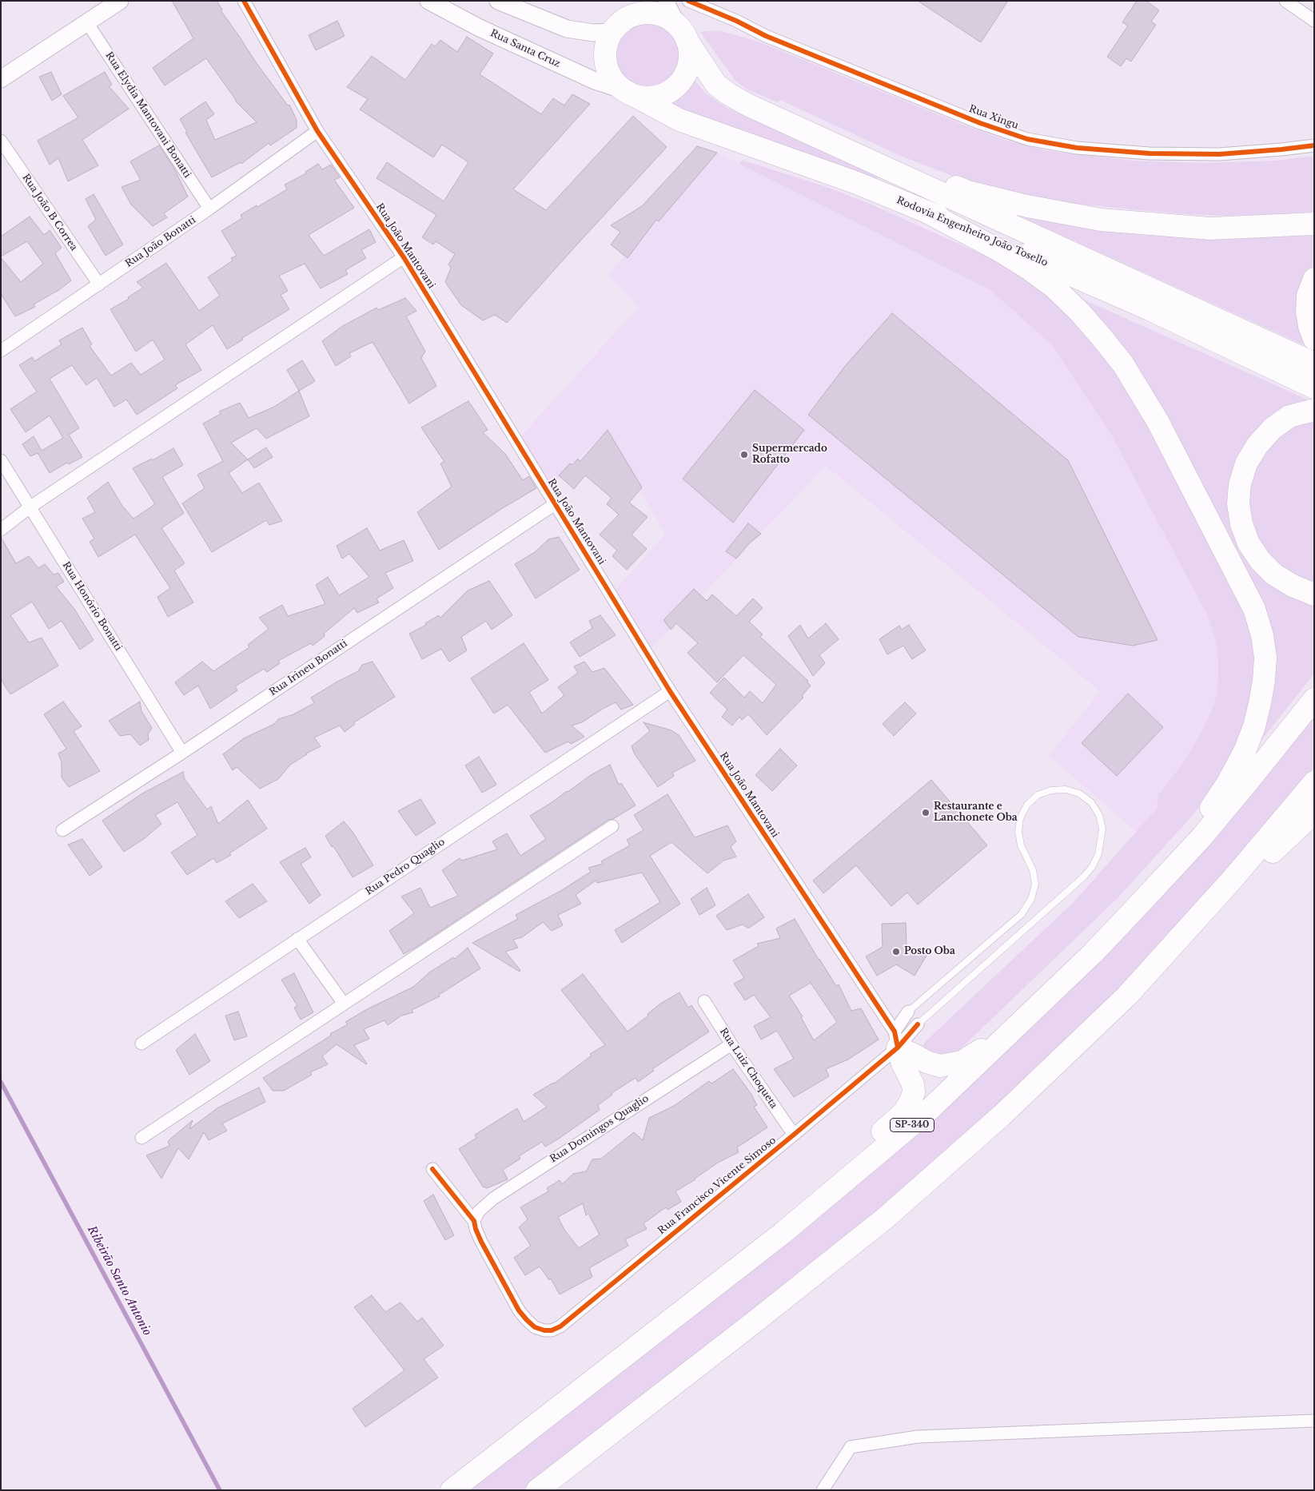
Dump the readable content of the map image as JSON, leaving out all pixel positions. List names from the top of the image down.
{
  "streets": {
    "highway": ["Rodovia Engenheiro João Tosello", "SP-340"],
    "main road": ["Rua Santa Cruz"],
    "street": [
      "Rua Elydia Mantovani Bonatti",
      "Rua Xingu",
      "Rua João B Correa",
      "Rua João Bonatti",
      "Rua João Mantovani",
      "Rua Honório Bonatti",
      "Rua Irineu Bonatti",
      "Rua Pedro Quaglio",
      "Rua Luiz Choqueta",
      "Rua Domingos Quaglio",
      "Rua Francisco Vicente Simoso"
    ]
  },
  "crossings": [
    ["Rua Santa Cruz", "Rodovia Engenheiro João Tosello"],
    ["Rua Elydia Mantovani Bonatti", "Rua João Bonatti"],
    ["Rua João B Correa", "Rua João Bonatti"],
    ["Rua João Bonatti", "Rua João Mantovani"],
    ["Rua João Mantovani", "Rua Irineu Bonatti"],
    ["Rua João Mantovani", "Rua Pedro Quaglio"],
    ["Rua João Mantovani", "Rua Francisco Vicente Simoso"],
    ["Rua Honório Bonatti", "Rua Irineu Bonatti"],
    ["Rua Luiz Choqueta", "Rua Domingos Quaglio"],
    ["Rua Luiz Choqueta", "Rua Francisco Vicente Simoso"],
    ["Rua Domingos Quaglio", "Rua Francisco Vicente Simoso"]
  ],
  "water": ["Ribeirão Santo Antonio"],
  "places": ["Supermercado Rofatto", "Restaurante e Lanchonete Oba", "Posto Oba"]
}
